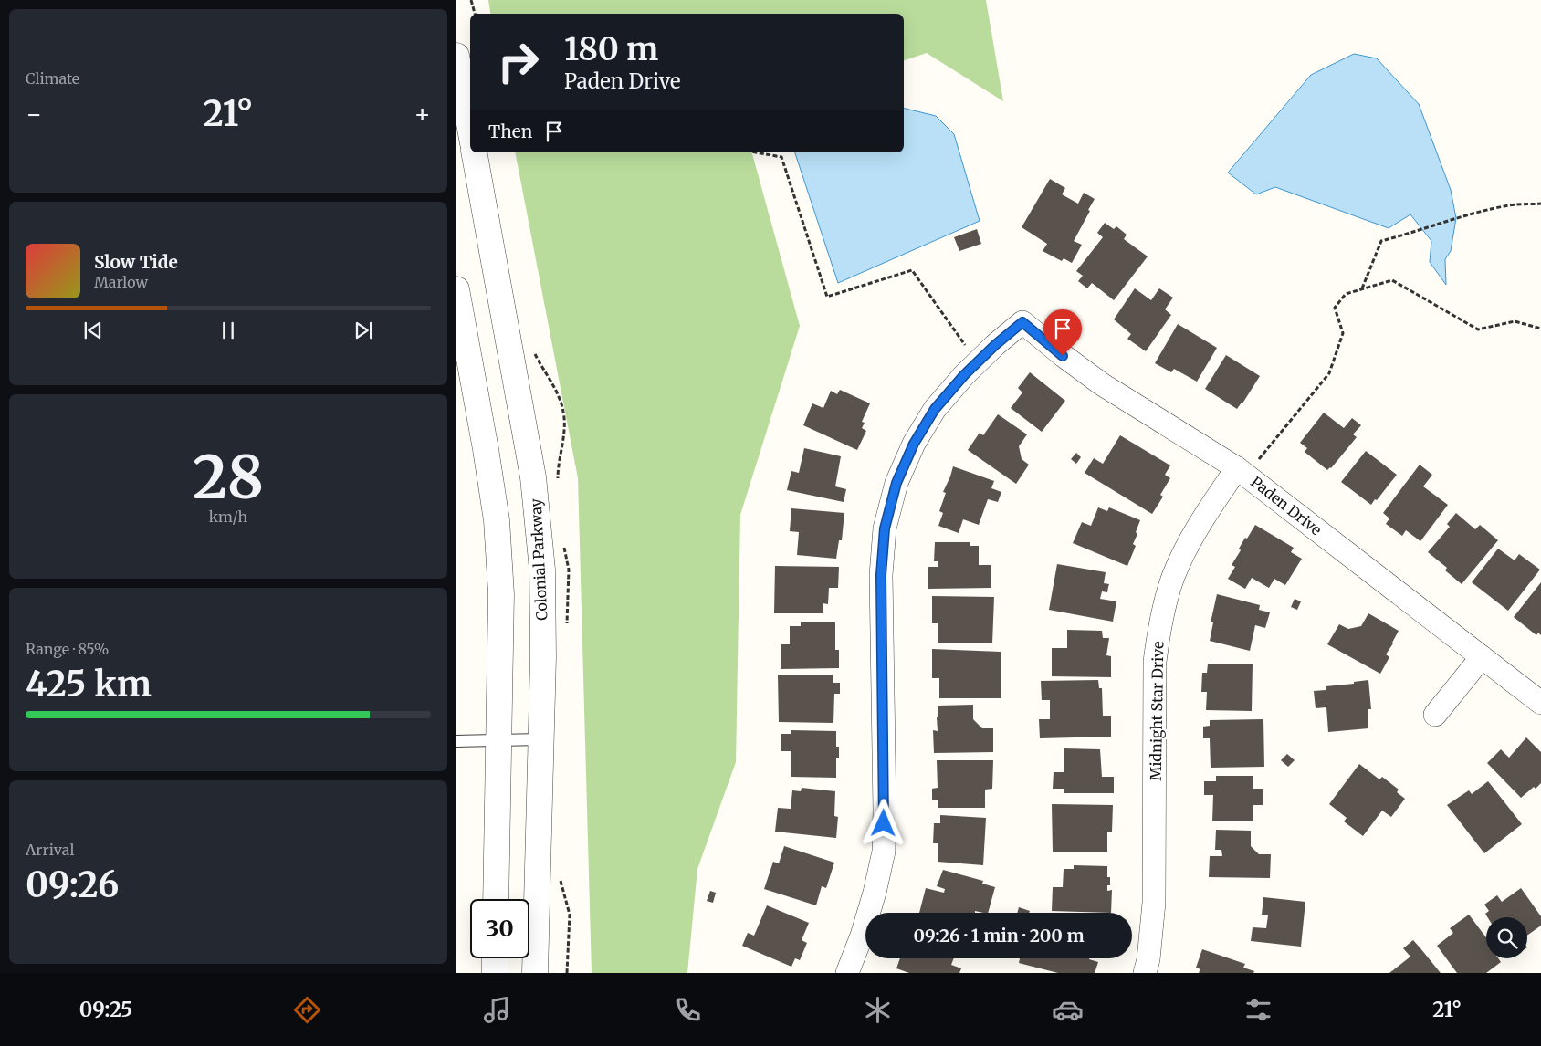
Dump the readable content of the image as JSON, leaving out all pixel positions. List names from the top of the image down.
{
  "streets": {
    "street": ["Paden Drive", "Colonial Parkway", "Midnight Star Drive"]
  },
  "crossings": [
    ["Paden Drive", "Midnight Star Drive"]
  ],
  "page": {
    "tile": [
      "Climate",
      ["28", "km/h"],
      ["Range · 85%", "425 km"],
      ["Arrival", "09:26"]
    ],
    "turn": ["180 m", "Paden Drive"],
    "heat": ["−", "21°", "+"],
    "then": "Then",
    "song": ["Slow Tide", "Marlow"],
    "limit": "30",
    "trip": "09:26 · 1 min · 200 m",
    "tabs": ["09:25", "21°"]
  }
}
